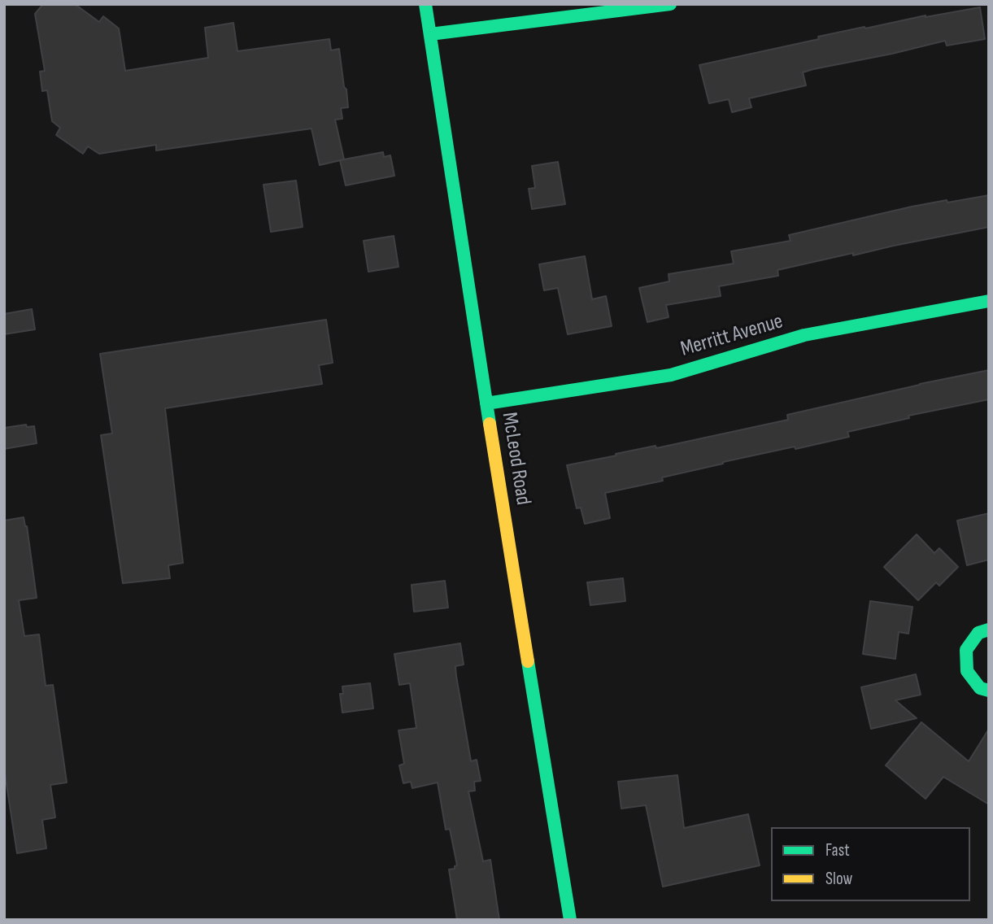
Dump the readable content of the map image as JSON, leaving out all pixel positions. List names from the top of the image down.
{
  "streets": {
    "main road": ["Merritt Avenue", "McLeod Road"]
  },
  "crossings": [
    ["Merritt Avenue", "McLeod Road"]
  ],
  "legend": ["Fast", "Slow"]
}
